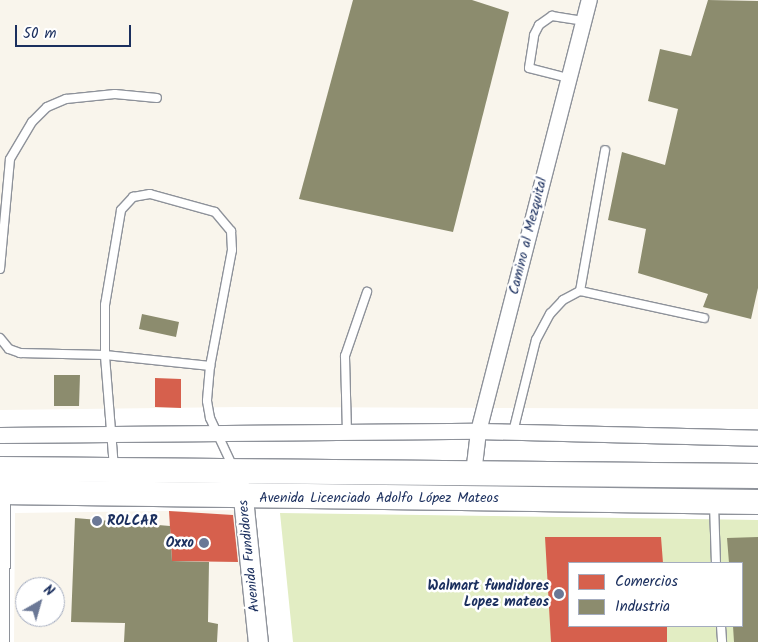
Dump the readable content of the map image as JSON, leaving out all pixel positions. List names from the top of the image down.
{
  "streets": {
    "main road": ["Avenida Licenciado Adolfo López Mateos"],
    "street": ["Camino al Mezquital", "Avenida Fundidores"]
  },
  "crossings": [
    ["Camino al Mezquital", "Avenida Licenciado Adolfo López Mateos"],
    ["Avenida Licenciado Adolfo López Mateos", "Avenida Fundidores"]
  ],
  "places": ["ROLCAR", "Oxxo", "Walmart fundidores Lopez mateos"],
  "legend": ["Comercios", "Industria"],
  "scale_bar": "50 m",
  "north": "top right"
}
